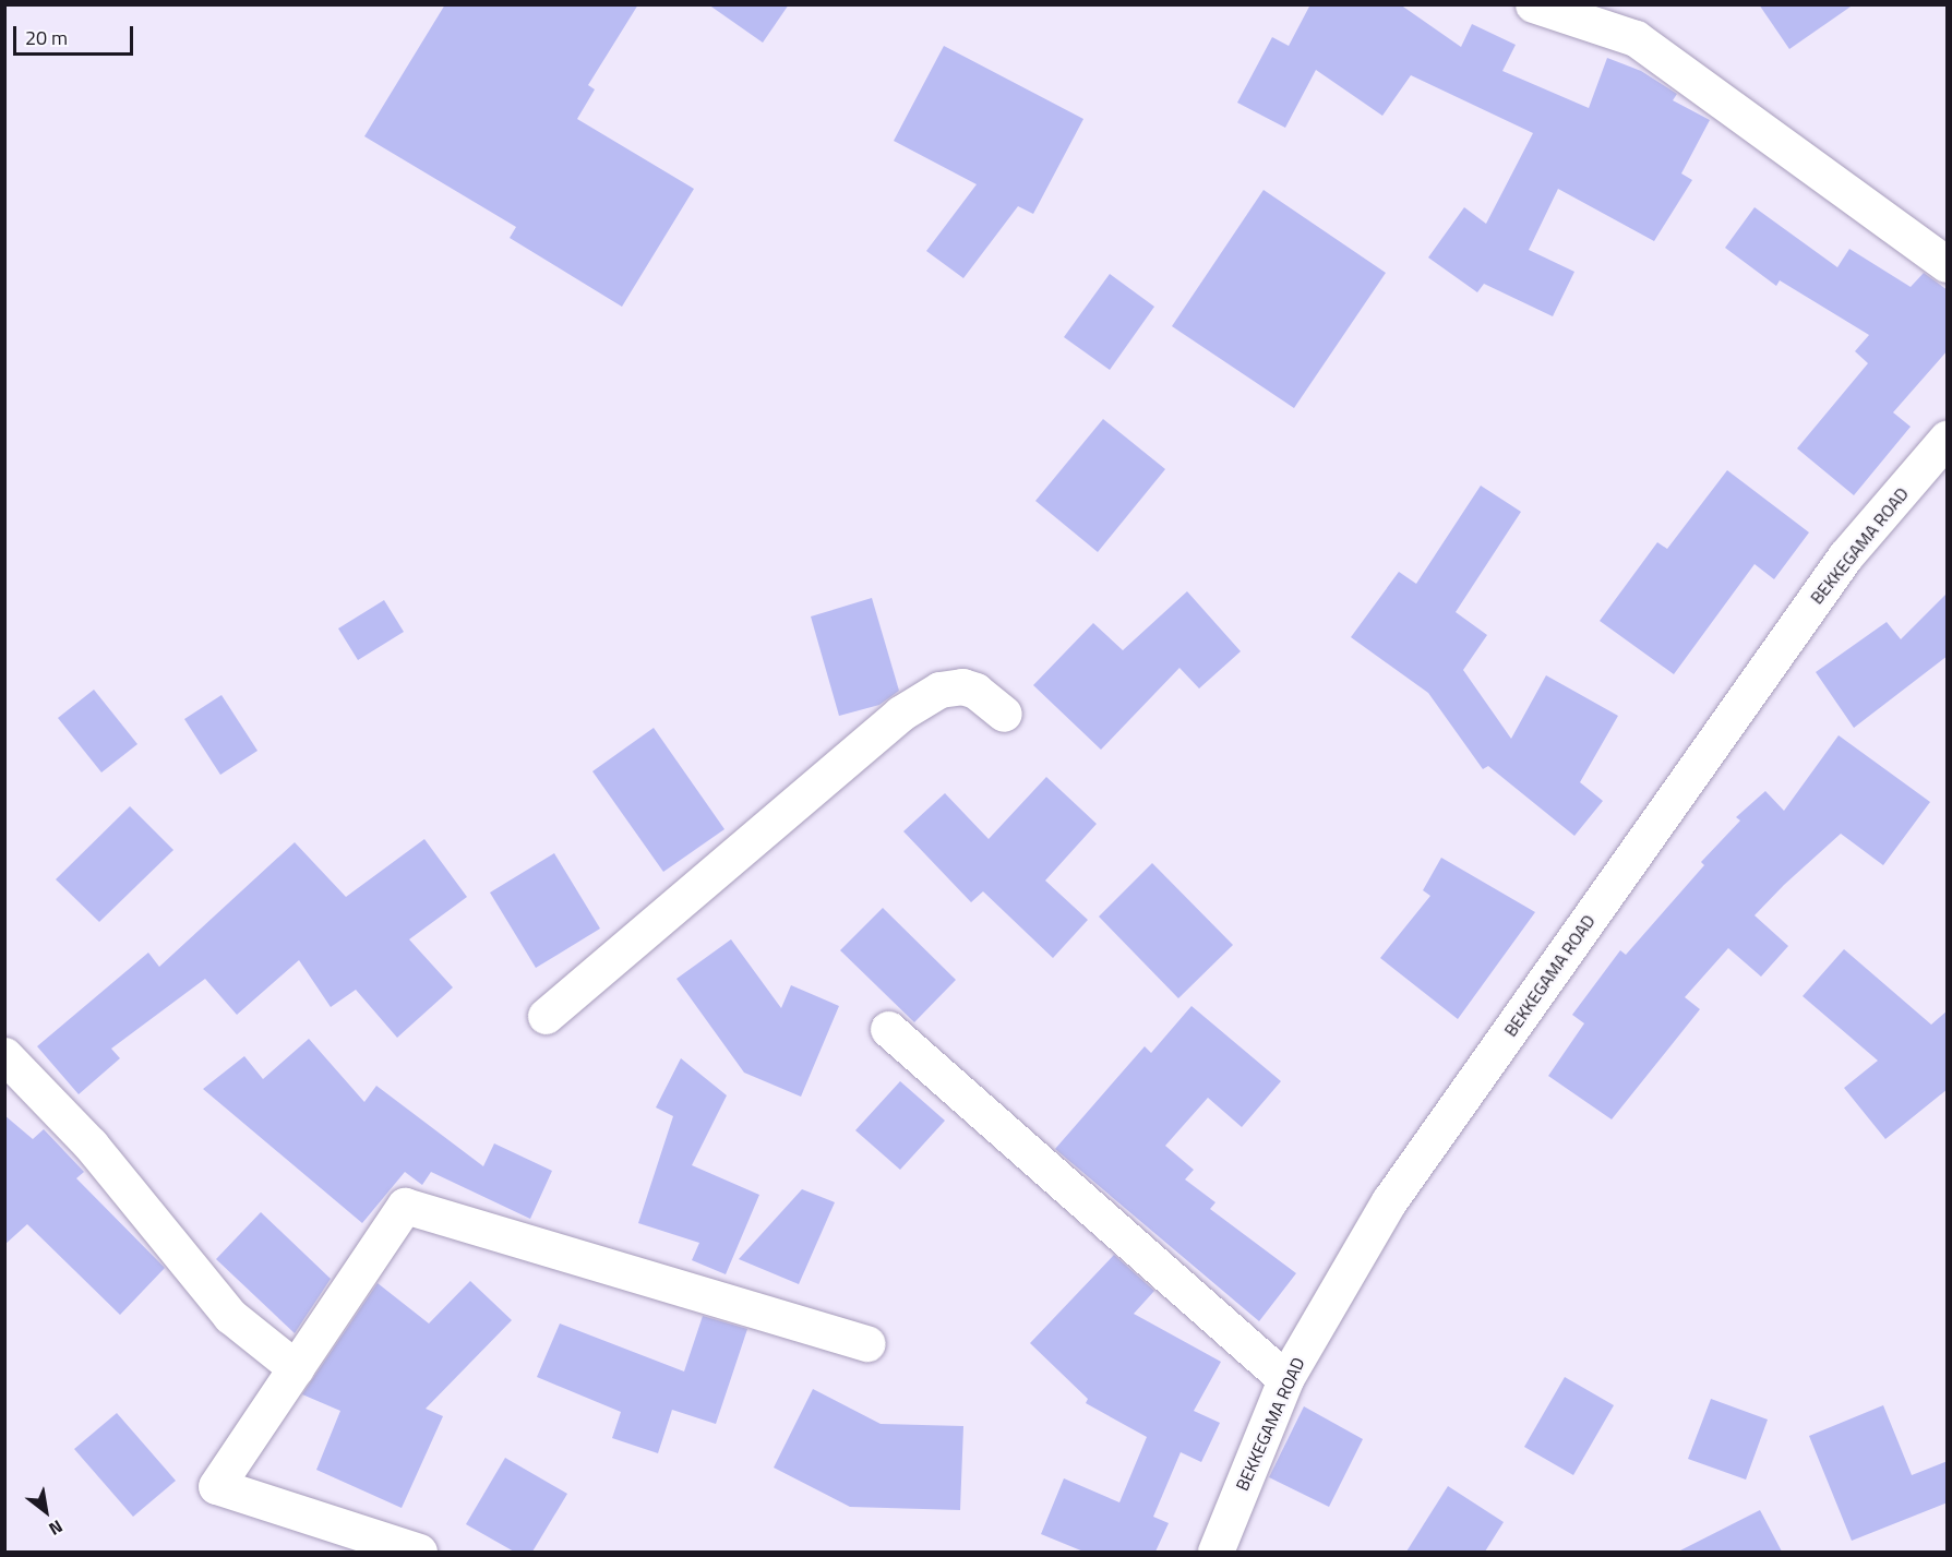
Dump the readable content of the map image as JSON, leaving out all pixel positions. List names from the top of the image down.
{
  "streets": {
    "street": ["BEKKEGAMA ROAD"]
  },
  "scale_bar": "20 m",
  "north": "bottom right"
}
